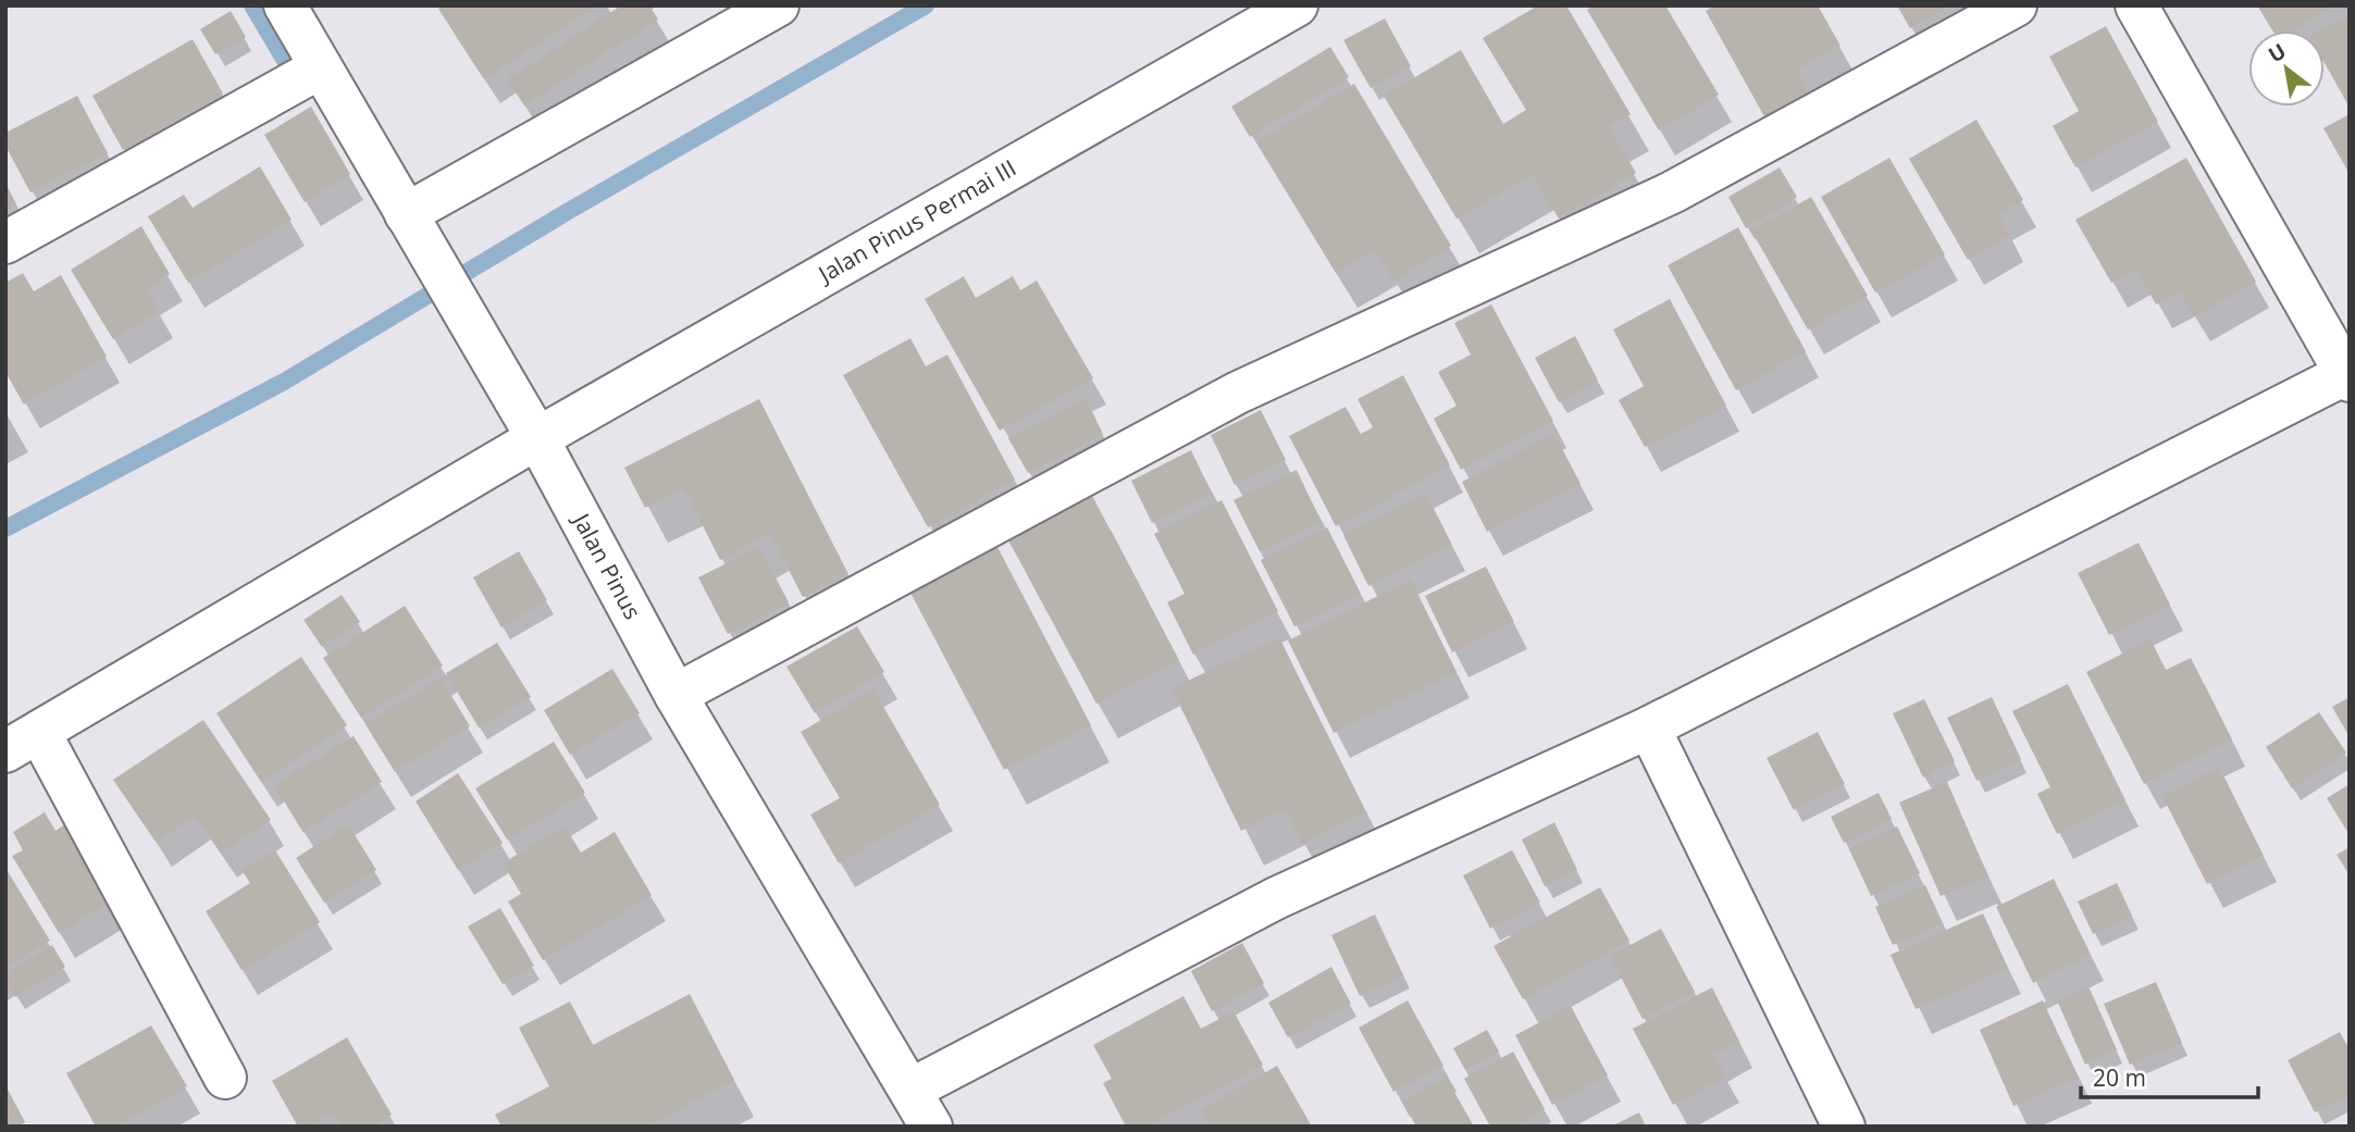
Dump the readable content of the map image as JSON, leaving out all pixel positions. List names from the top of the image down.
{
  "streets": {
    "street": ["Jalan Pinus Permai III", "Jalan Pinus"]
  },
  "crossings": [
    ["Jalan Pinus Permai III", "Jalan Pinus"]
  ],
  "scale_bar": "20 m",
  "north": "top left"
}
